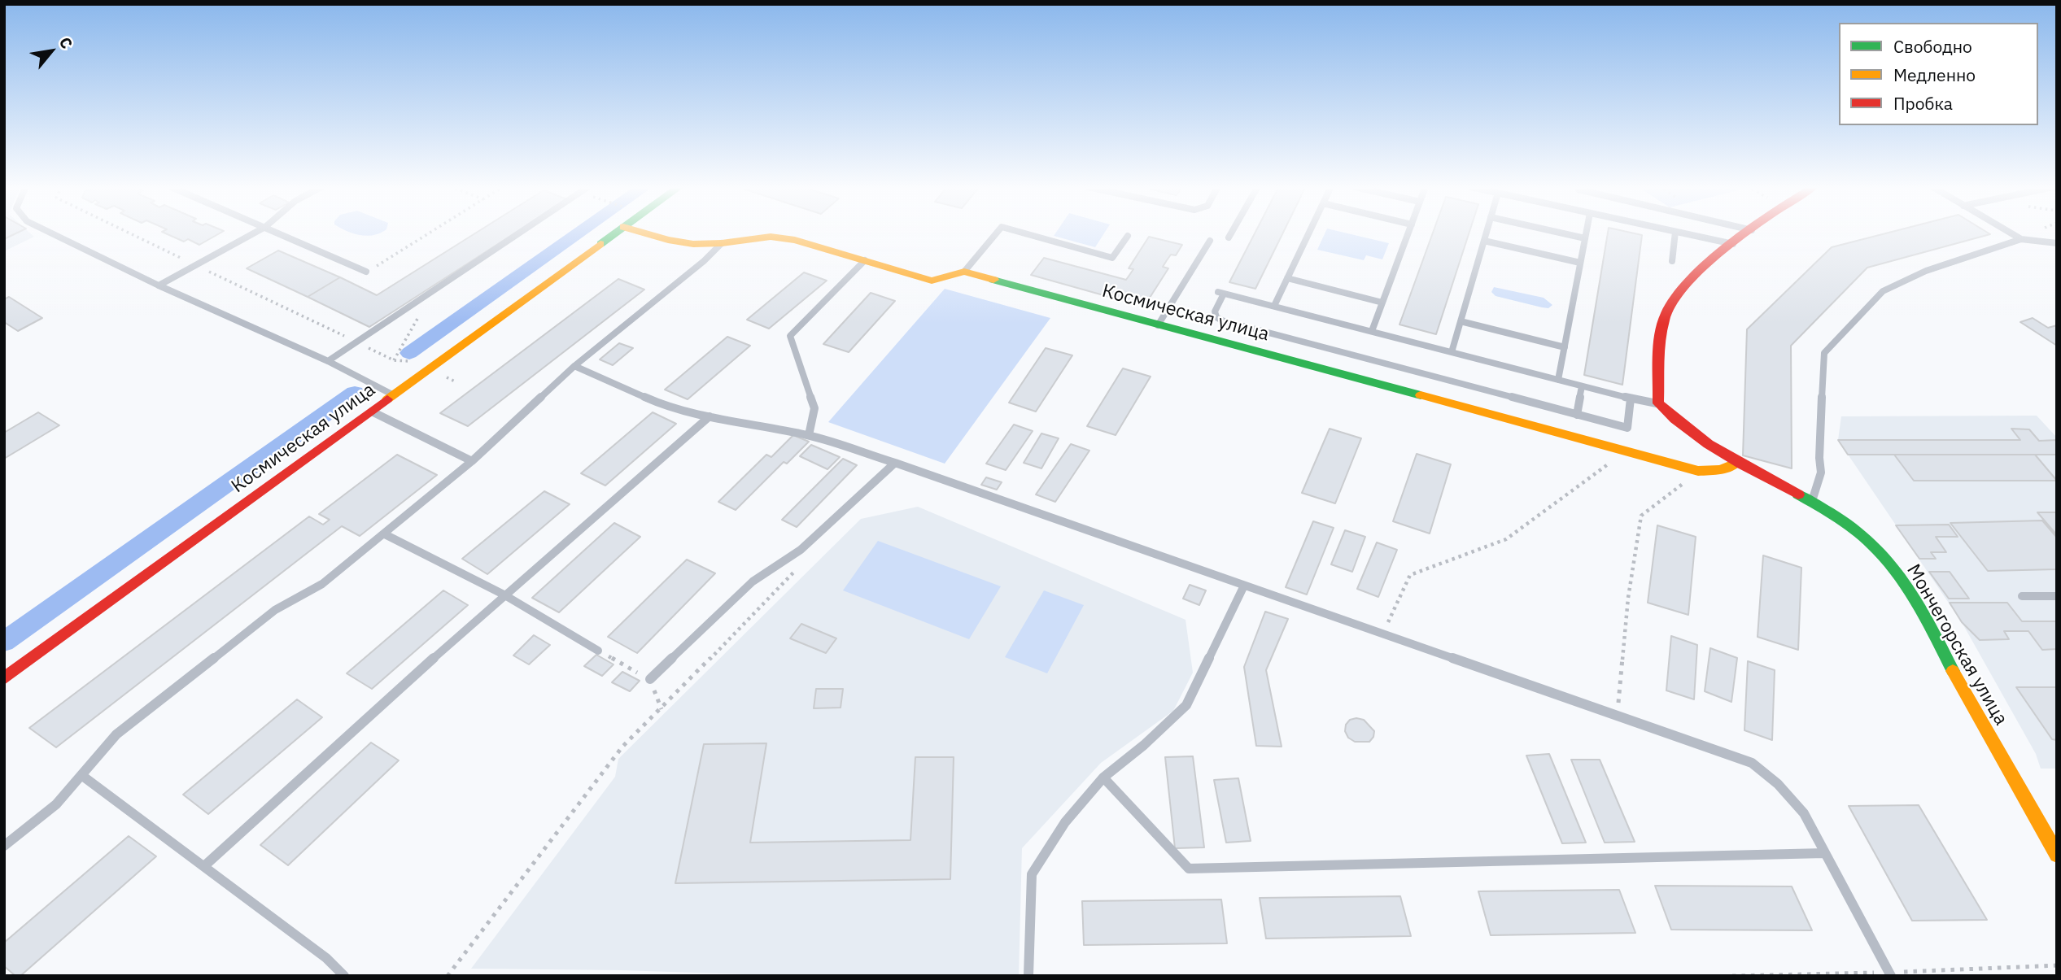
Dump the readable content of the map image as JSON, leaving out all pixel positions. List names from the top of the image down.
{
  "streets": {
    "street": ["Космическая улица", "Мончегорская улица"]
  },
  "crossings": [
    ["Космическая улица", "Мончегорская улица"]
  ],
  "legend": ["Свободно", "Медленно", "Пробка"],
  "north": "top right"
}
